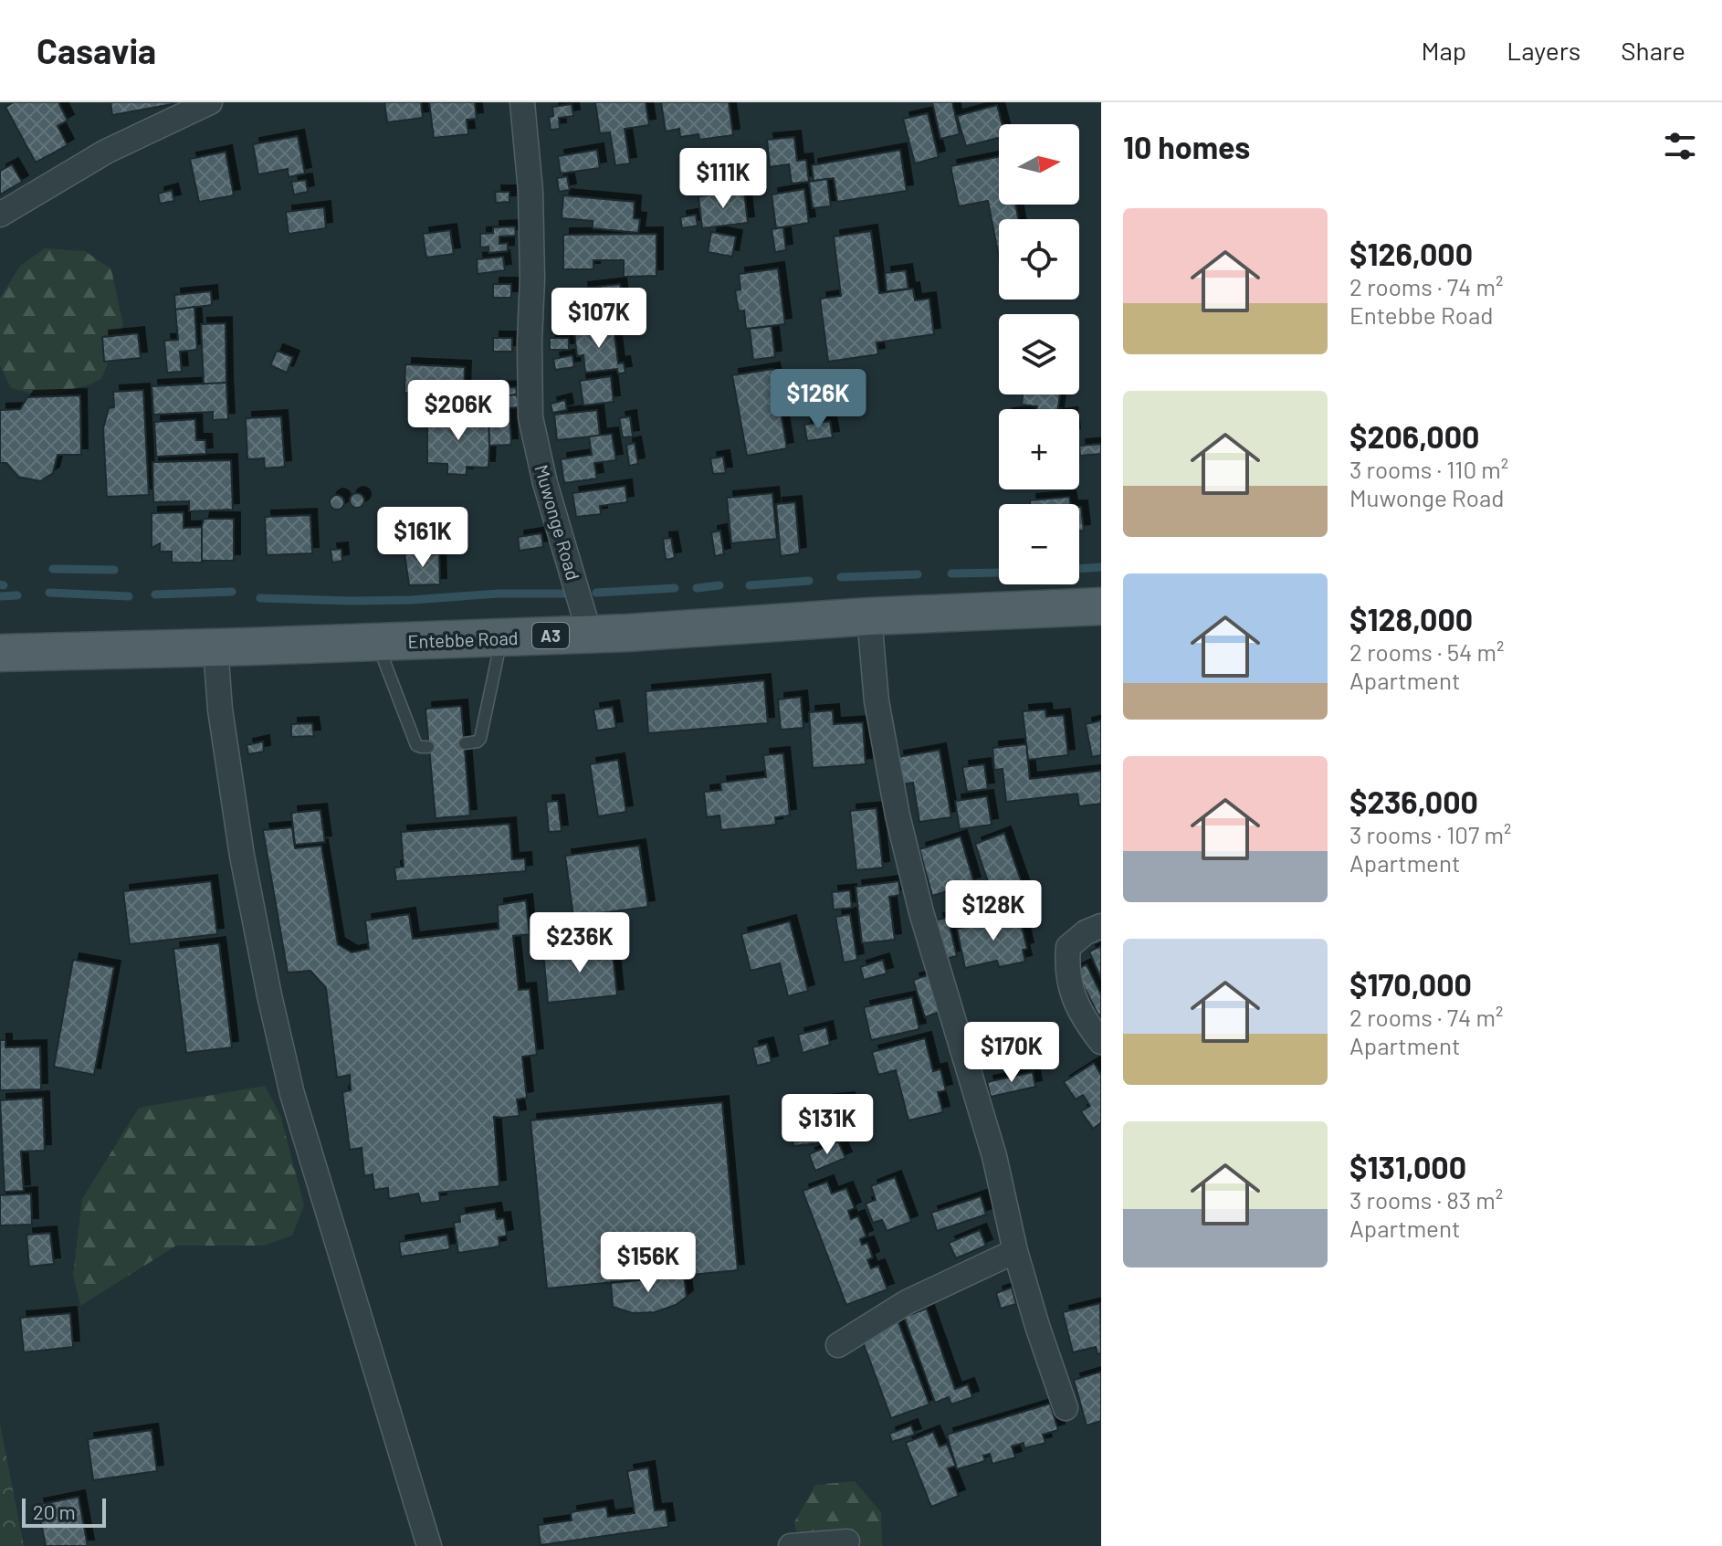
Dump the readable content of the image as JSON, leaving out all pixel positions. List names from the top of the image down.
{
  "streets": {
    "main road": ["A3", "Entebbe Road"],
    "street": ["Muwonge Road"]
  },
  "crossings": [
    ["Muwonge Road", "Entebbe Road"]
  ],
  "scale_bar": "20 m",
  "north": "right",
  "page": {
    "header": "Casavia",
    "nav": ["Map", "Layers", "Share"],
    "heading": "10 homes",
    "map_buttons": ["+", "−"],
    "price": [
      "$111K",
      "$107K",
      "$126K",
      "$206K",
      "$161K",
      "$128K",
      "$236K",
      "$170K",
      "$131K",
      "$156K"
    ],
    "list": [
      {
        "name": "$126,000",
        "note": "2 rooms · 74 m² · Entebbe Road"
      },
      {
        "name": "$206,000",
        "note": "3 rooms · 110 m² · Muwonge Road"
      },
      {
        "name": "$128,000",
        "note": "2 rooms · 54 m² · Apartment"
      },
      {
        "name": "$236,000",
        "note": "3 rooms · 107 m² · Apartment"
      },
      {
        "name": "$170,000",
        "note": "2 rooms · 74 m² · Apartment"
      },
      {
        "name": "$131,000",
        "note": "3 rooms · 83 m² · Apartment"
      }
    ],
    "scale": "20 m"
  }
}
